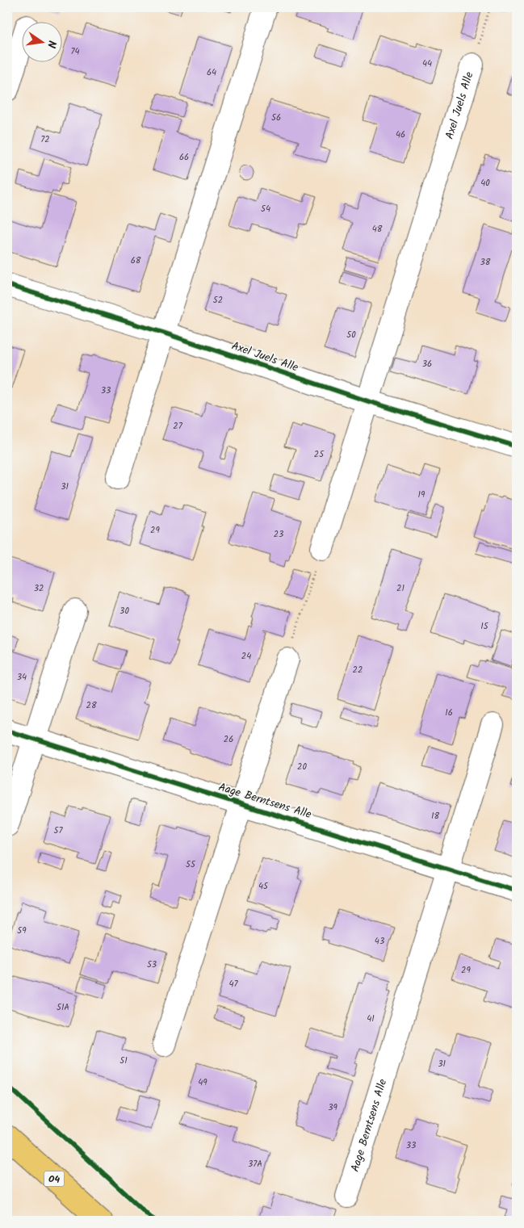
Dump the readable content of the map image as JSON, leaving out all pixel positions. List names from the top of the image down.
{
  "streets": {
    "main road": ["O4"],
    "street": ["Axel Juels Alle", "Aage Berntsens Alle"]
  },
  "house_numbers": [
    "74",
    "44",
    "64",
    "56",
    "46",
    "72",
    "66",
    "40",
    "54",
    "48",
    "68",
    "38",
    "52",
    "50",
    "36",
    "33",
    "27",
    "25",
    "31",
    "19",
    "29",
    "23",
    "32",
    "21",
    "30",
    "15",
    "24",
    "22",
    "34",
    "28",
    "16",
    "26",
    "20",
    "18",
    "57",
    "55",
    "45",
    "59",
    "43",
    "53",
    "29",
    "47",
    "51A",
    "41",
    "51",
    "31",
    "49",
    "39",
    "33",
    "37A"
  ],
  "north": "right"
}
